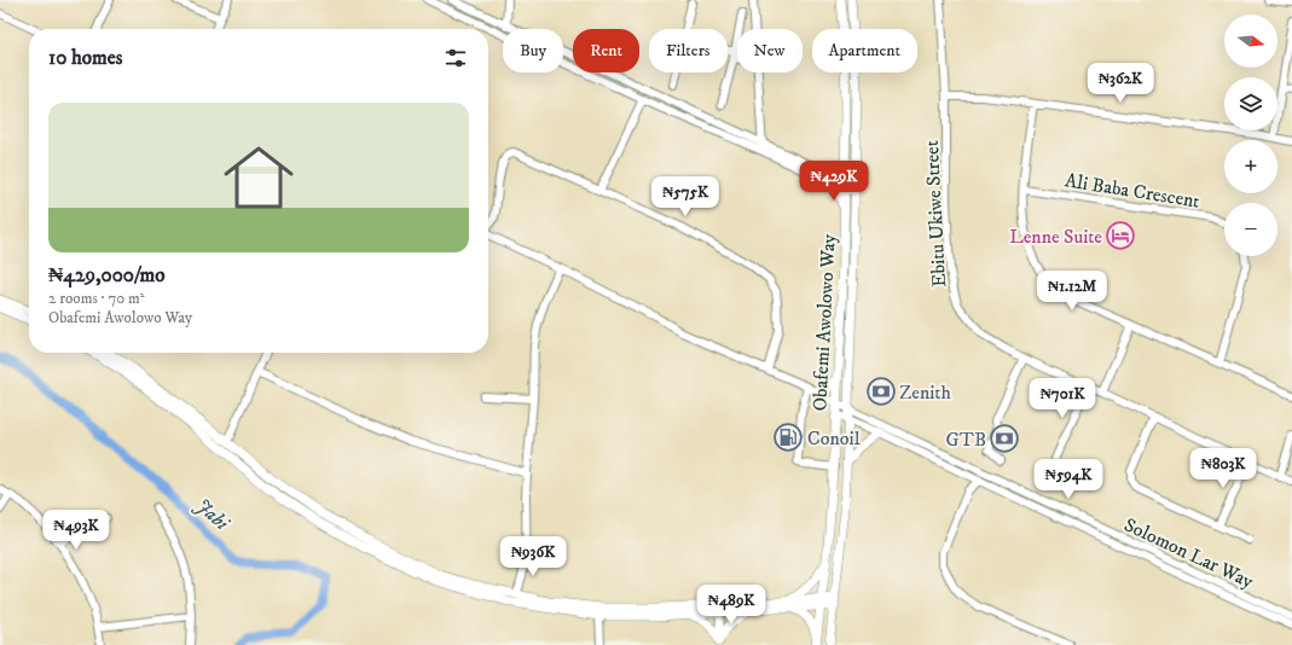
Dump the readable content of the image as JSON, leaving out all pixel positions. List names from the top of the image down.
{
  "streets": {
    "main road": ["Obafemi Awolowo Way"],
    "street": ["Ali Baba Crescent", "Ebitu Ukiwe Street", "Solomon Lar Way"]
  },
  "crossings": [
    ["Obafemi Awolowo Way", "Solomon Lar Way"]
  ],
  "water": ["Jabi"],
  "places": {
    "hotel": ["Lenne Suite"],
    "bank": ["Zenith", "GTB"],
    "fuel station": ["Conoil"]
  },
  "north": "right",
  "page": {
    "map_buttons": ["+", "−"],
    "chip": [
      "Buy",
      "Rent",
      "Filters",
      "New",
      "Apartment"
    ],
    "heading": "10 homes",
    "price": [
      "₦362K",
      "₦429K",
      "₦575K",
      "₦1.12M",
      "₦701K",
      "₦803K",
      "₦594K",
      "₦493K",
      "₦936K",
      "₦489K"
    ],
    "list": [
      {
        "name": "₦429,000/mo",
        "note": "2 rooms · 70 m² · Obafemi Awolowo Way"
      }
    ]
  }
}
